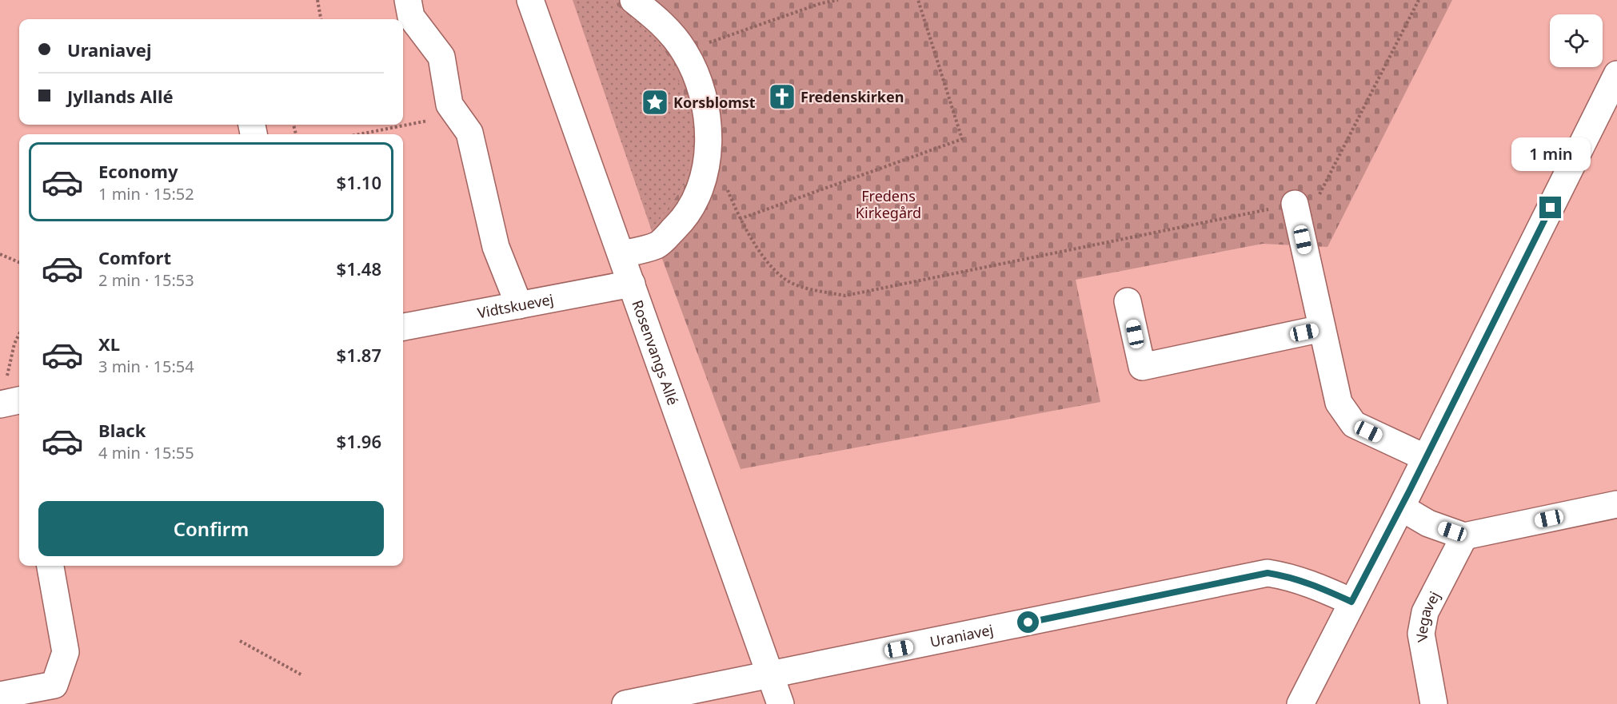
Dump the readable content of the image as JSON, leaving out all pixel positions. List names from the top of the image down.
{
  "streets": {
    "street": [
      "Vidtskuevej",
      "Rosenvangs Allé",
      "Vegavej",
      "Uraniavej"
    ]
  },
  "crossings": [
    ["Vidtskuevej", "Rosenvangs Allé"],
    ["Rosenvangs Allé", "Uraniavej"]
  ],
  "parks": ["Fredens Kirkegård"],
  "places": {
    "church": ["Fredenskirken"],
    "place": ["Korsblomst"]
  },
  "page": {
    "banner": ["Uraniavej", "Jyllands Allé"],
    "bubble": "1 min",
    "list": [
      {
        "name": "Economy",
        "note": "1 min · 15:52",
        "value": "$1.10"
      },
      {
        "name": "Comfort",
        "note": "2 min · 15:53",
        "value": "$1.48"
      },
      {
        "name": "XL",
        "note": "3 min · 15:54",
        "value": "$1.87"
      },
      {
        "name": "Black",
        "note": "4 min · 15:55",
        "value": "$1.96"
      }
    ],
    "buttons": "Confirm"
  }
}
